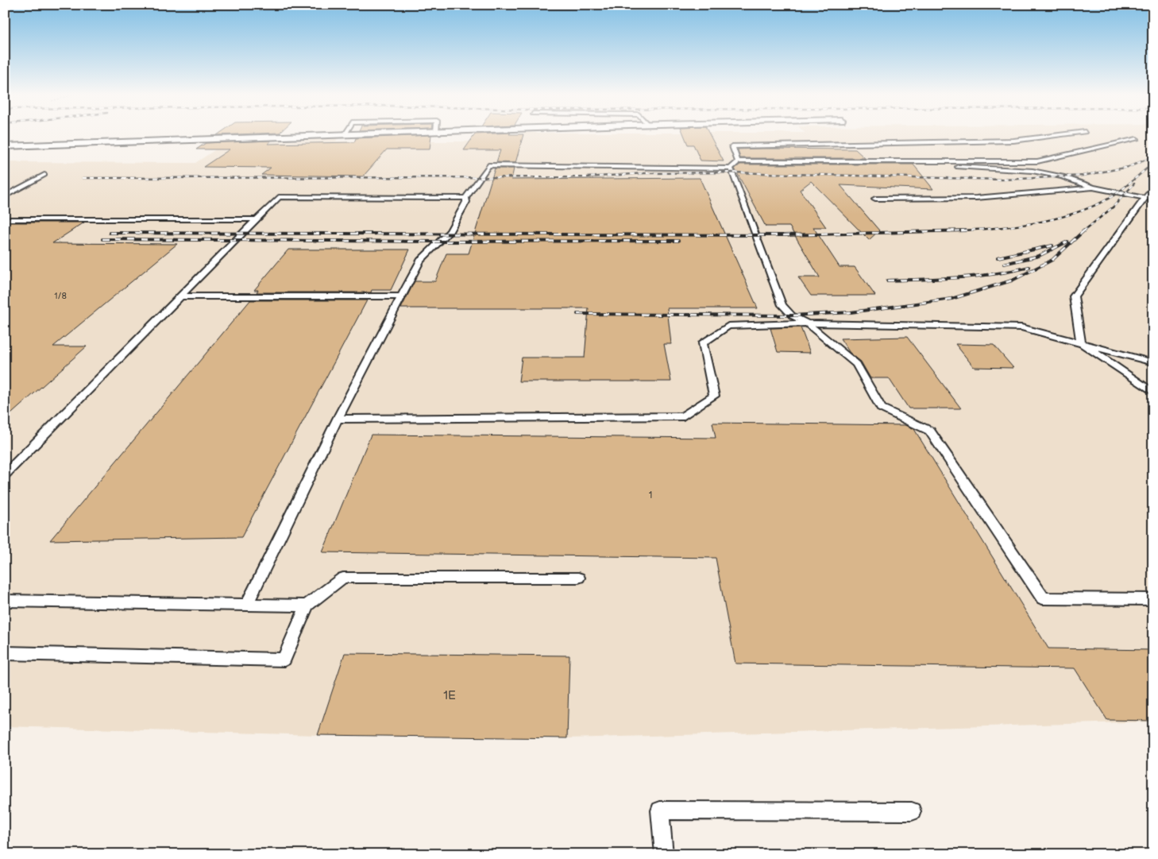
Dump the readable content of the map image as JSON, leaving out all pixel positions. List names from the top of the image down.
{
  "house_numbers": ["1/8", "1", "1Е"]
}
